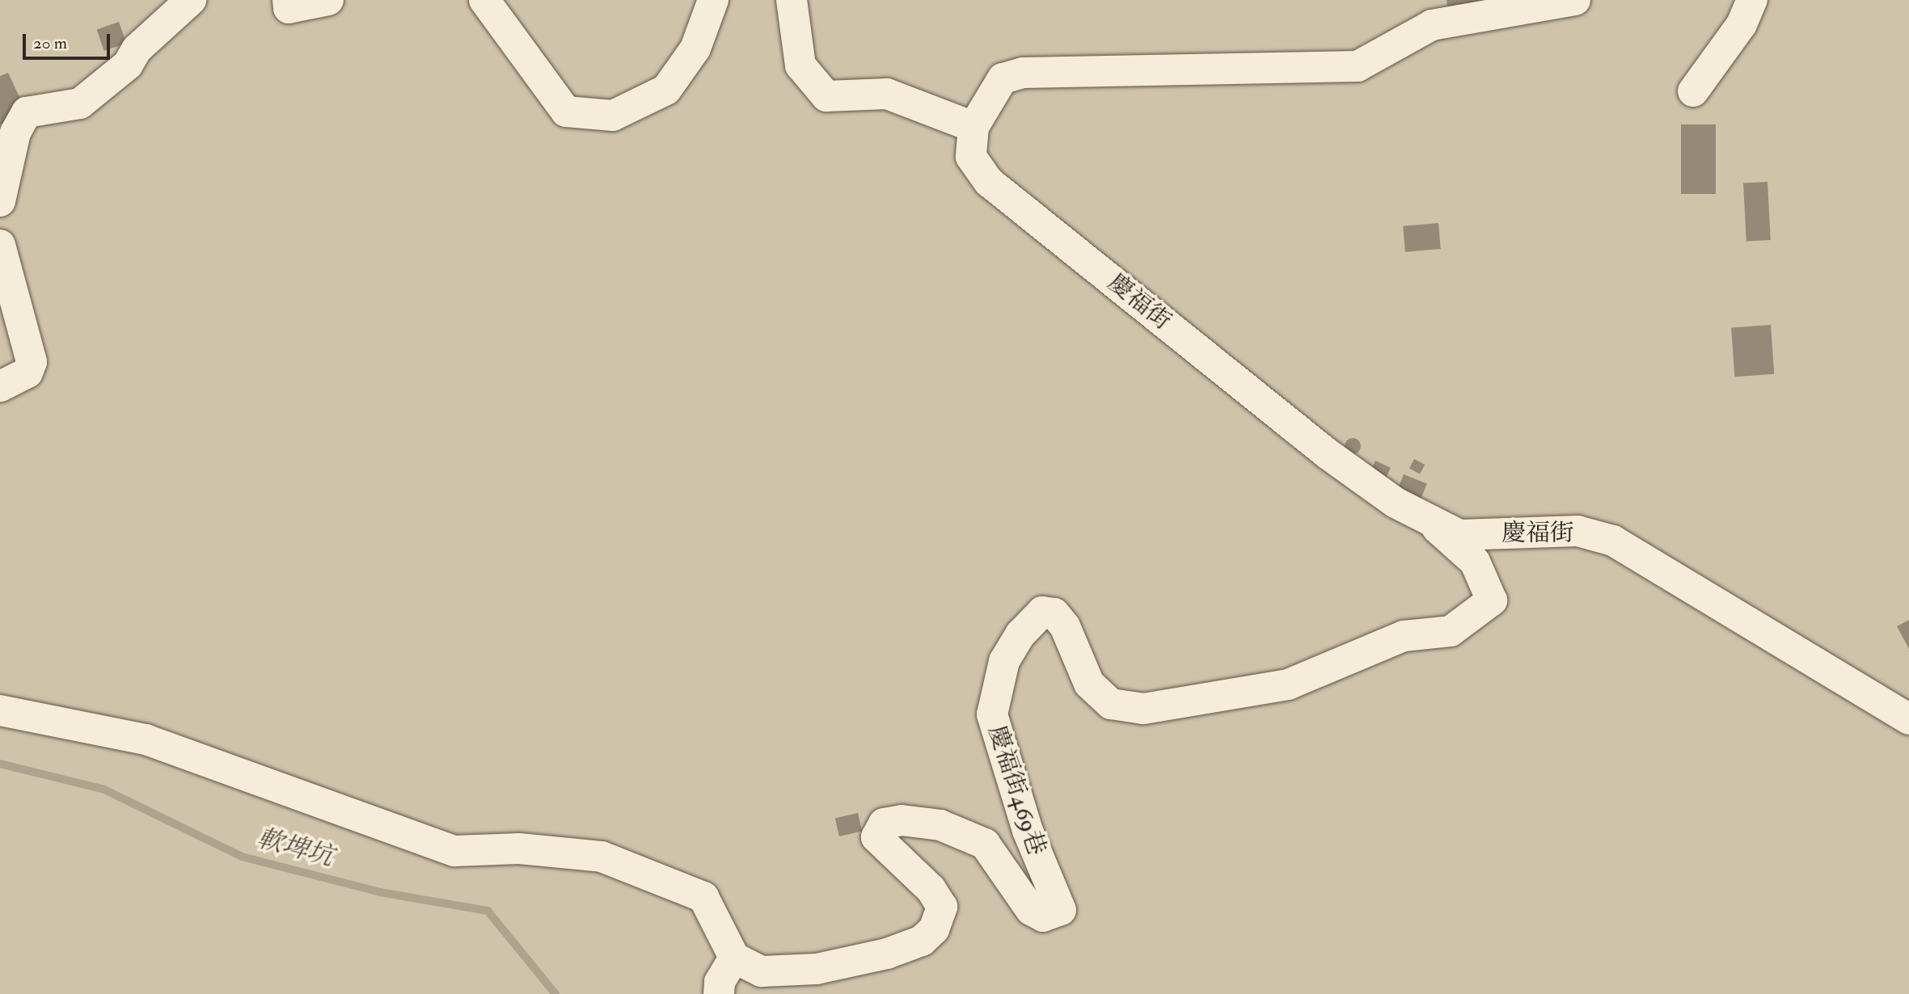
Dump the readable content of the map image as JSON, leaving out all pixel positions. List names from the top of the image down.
{
  "streets": {
    "street": ["慶福街", "慶福街469巷"]
  },
  "crossings": [
    ["慶福街", "慶福街469巷"]
  ],
  "water": ["軟埤坑"],
  "scale_bar": "20 m"
}
